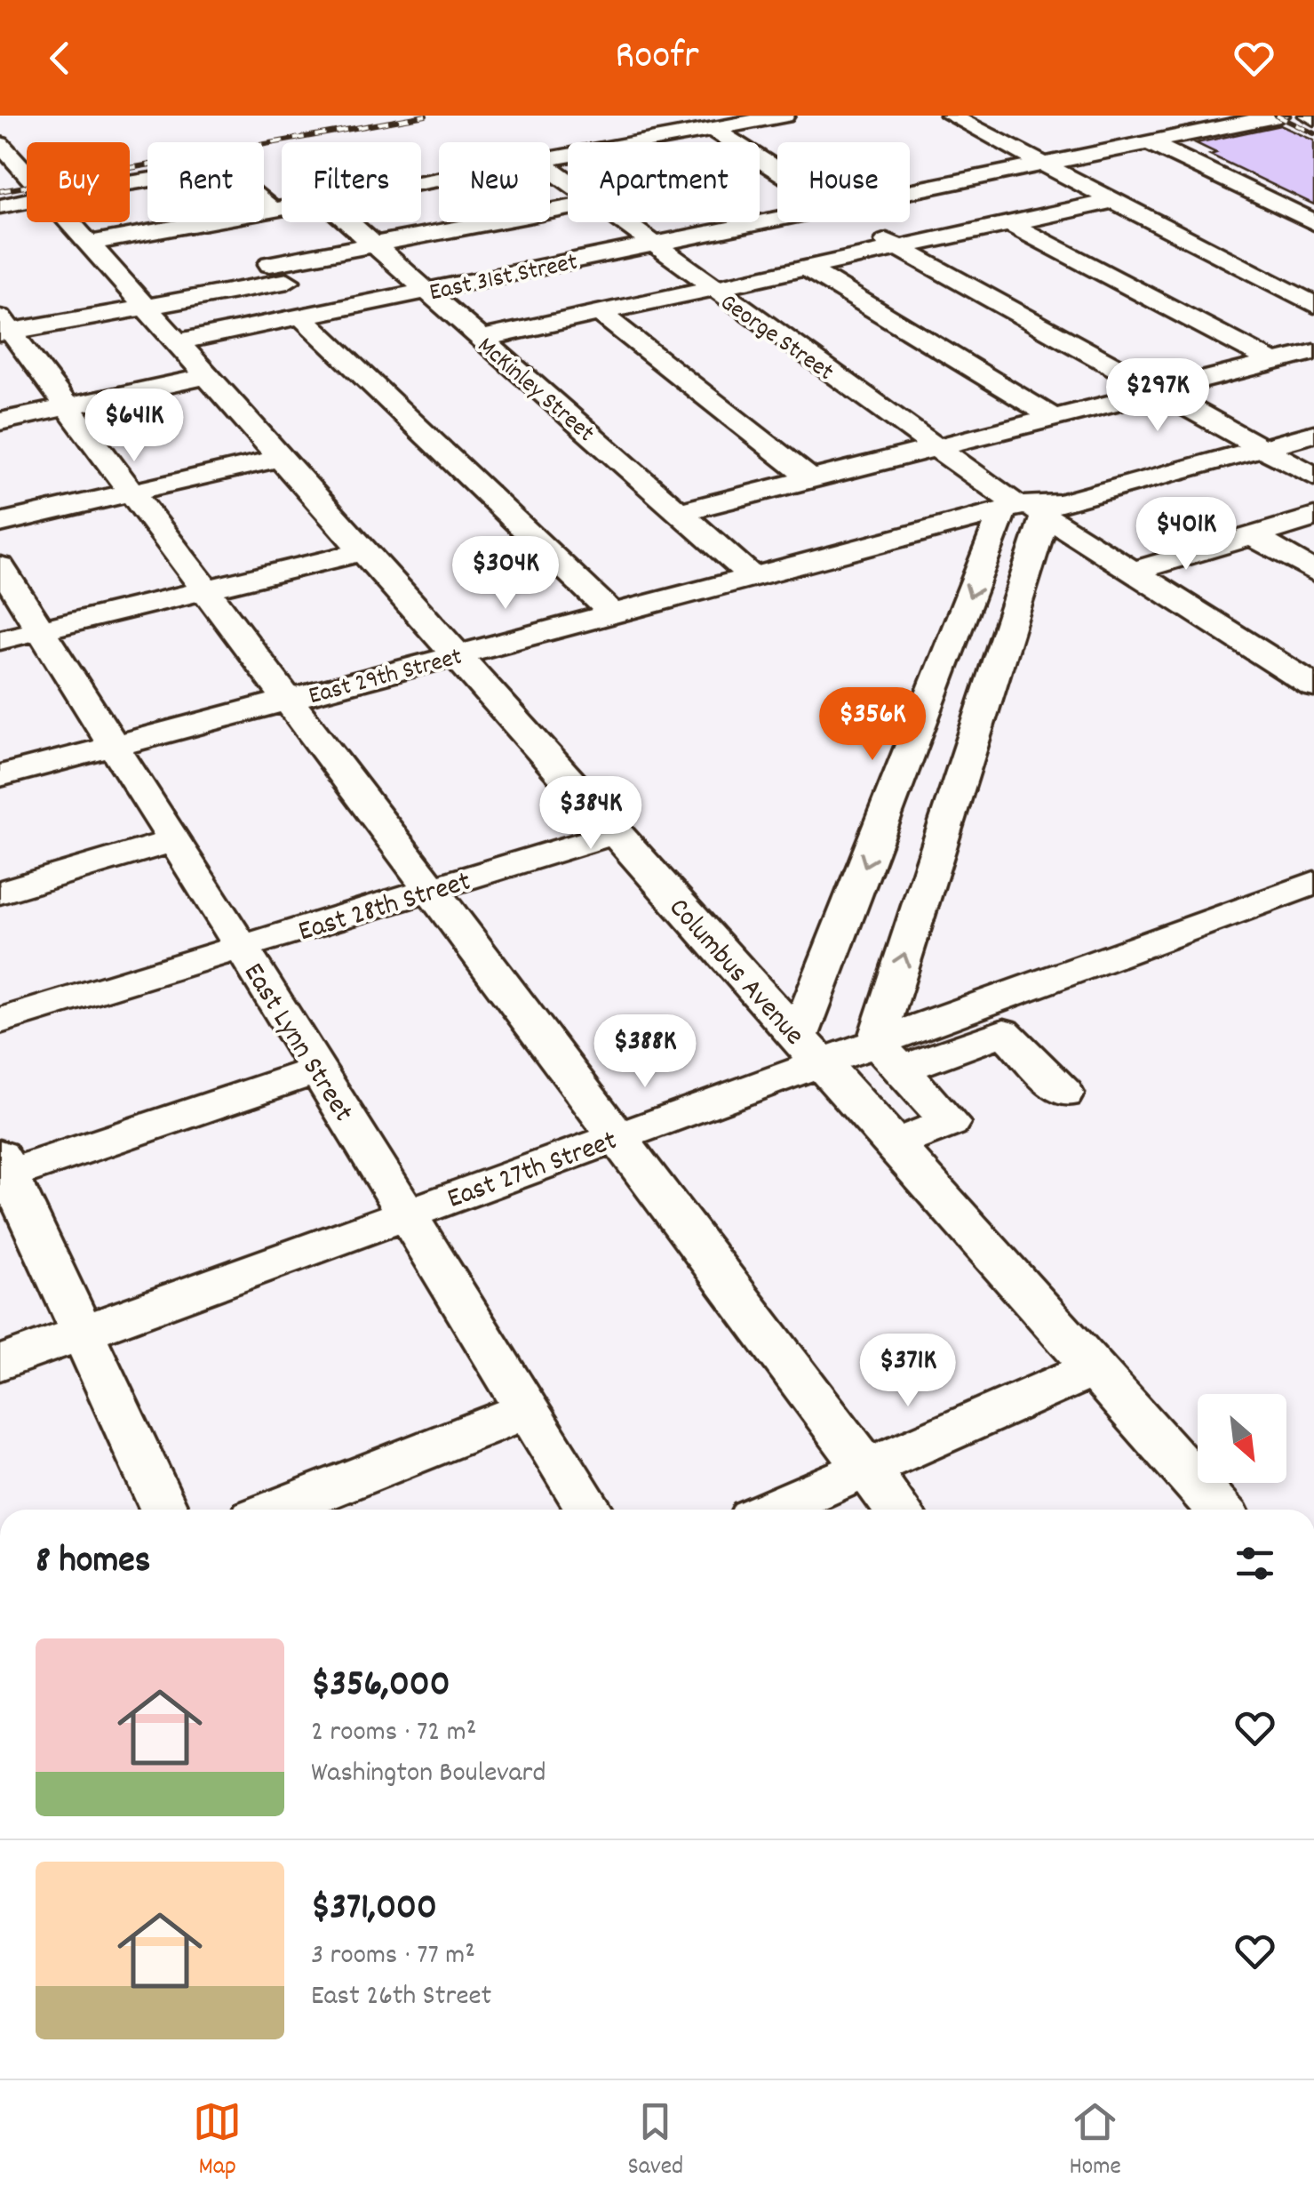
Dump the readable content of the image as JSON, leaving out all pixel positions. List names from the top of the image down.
{
  "streets": {
    "street": [
      "East 31st Street",
      "George Street",
      "McKinley Street",
      "East 29th Street",
      "East 28th Street",
      "Columbus Avenue",
      "East Lynn Street",
      "East 27th Street"
    ]
  },
  "crossings": [
    ["East 31st Street", "George Street"],
    ["East 31st Street", "McKinley Street"],
    ["East 31st Street", "Columbus Avenue"],
    ["George Street", "East 29th Street"],
    ["McKinley Street", "East 29th Street"],
    ["East 29th Street", "Columbus Avenue"],
    ["East 29th Street", "East Lynn Street"],
    ["East 28th Street", "Columbus Avenue"],
    ["East 28th Street", "East Lynn Street"],
    ["Columbus Avenue", "East 27th Street"],
    ["East Lynn Street", "East 27th Street"]
  ],
  "north": "bottom right",
  "page": {
    "header": "Roofr",
    "chip": [
      "Buy",
      "Rent",
      "Filters",
      "New",
      "Apartment",
      "House"
    ],
    "price": [
      "$297K",
      "$641K",
      "$401K",
      "$304K",
      "$356K",
      "$384K",
      "$388K",
      "$371K"
    ],
    "heading": "8 homes",
    "list": [
      {
        "name": "$356,000",
        "note": "2 rooms · 72 m² · Washington Boulevard"
      },
      {
        "name": "$371,000",
        "note": "3 rooms · 77 m² · East 26th Street"
      }
    ],
    "tabs": ["Map", "Saved", "Home"]
  }
}
